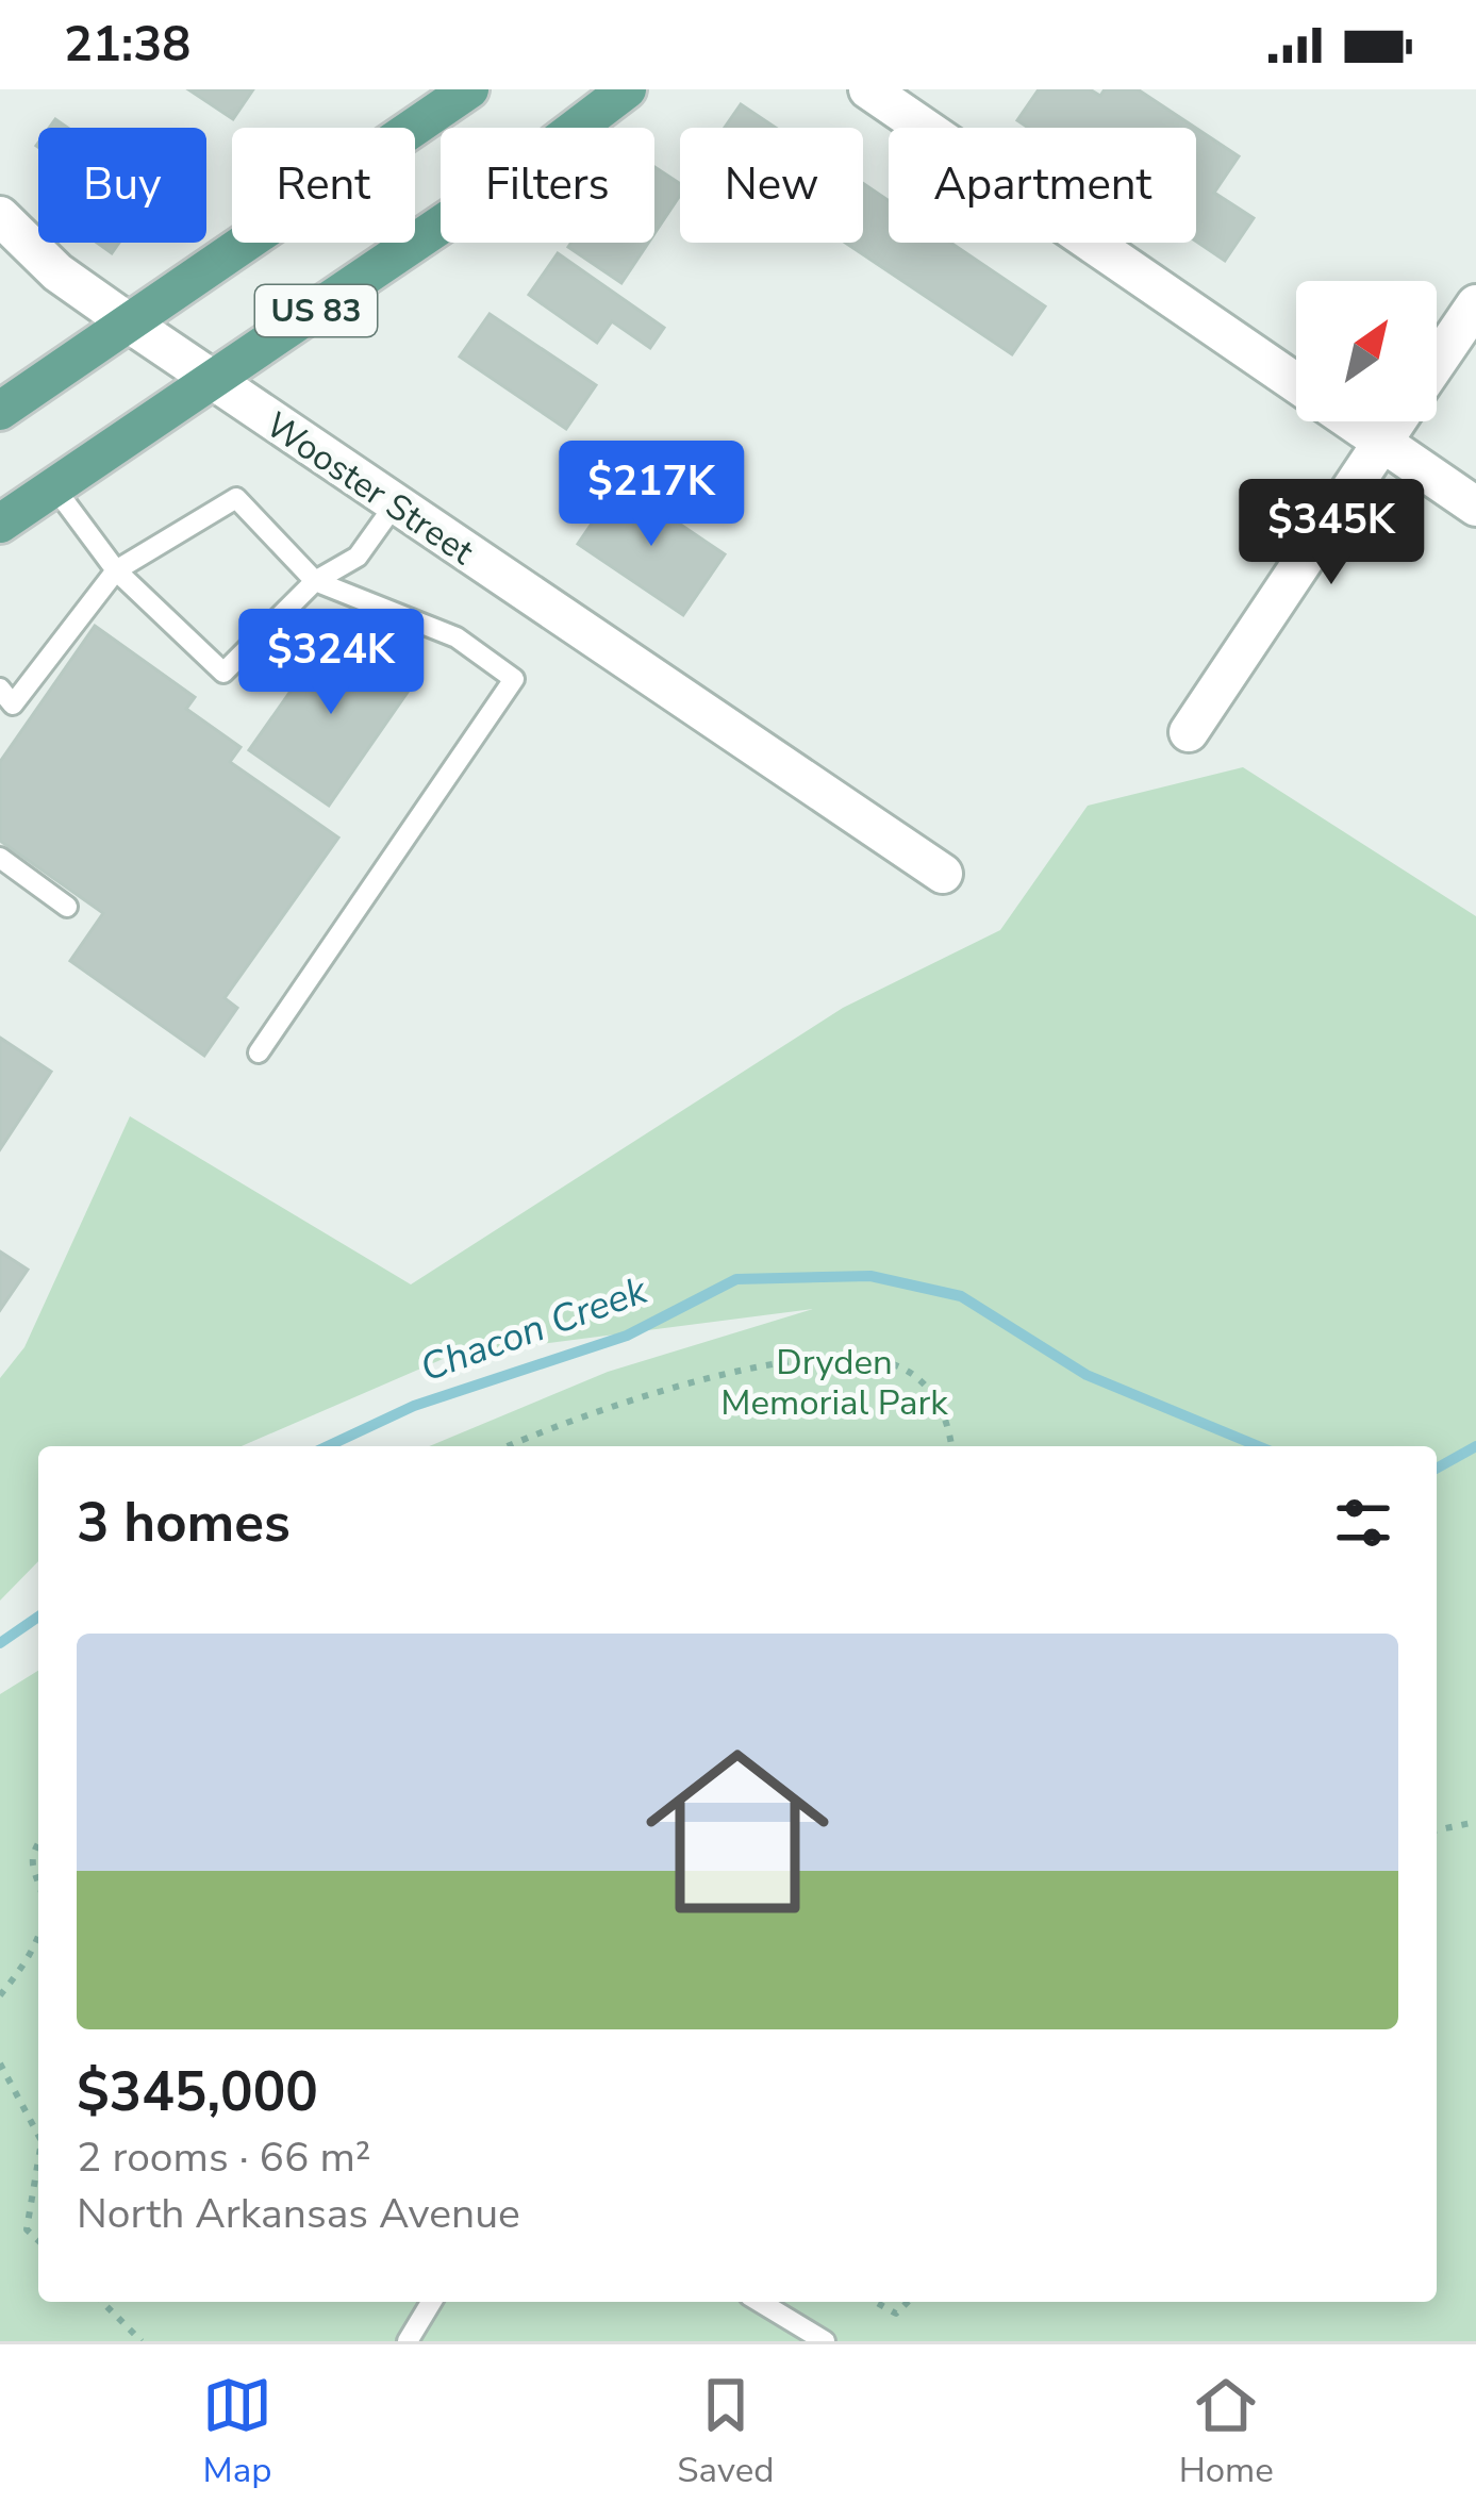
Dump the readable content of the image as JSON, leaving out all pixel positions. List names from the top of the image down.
{
  "streets": {
    "main road": ["US 83"],
    "street": ["Wooster Street"]
  },
  "crossings": [
    ["US 83", "Wooster Street"]
  ],
  "water": ["Chacon Creek"],
  "parks": ["Dryden Memorial Park"],
  "north": "top right",
  "page": {
    "status": "21:38",
    "chip": [
      "Buy",
      "Rent",
      "Filters",
      "New",
      "Apartment"
    ],
    "price": ["$217K", "$345K", "$324K"],
    "heading": "3 homes",
    "list": [
      {
        "name": "$345,000",
        "note": "2 rooms · 66 m² · North Arkansas Avenue"
      }
    ],
    "tabs": ["Map", "Saved", "Home"]
  }
}
